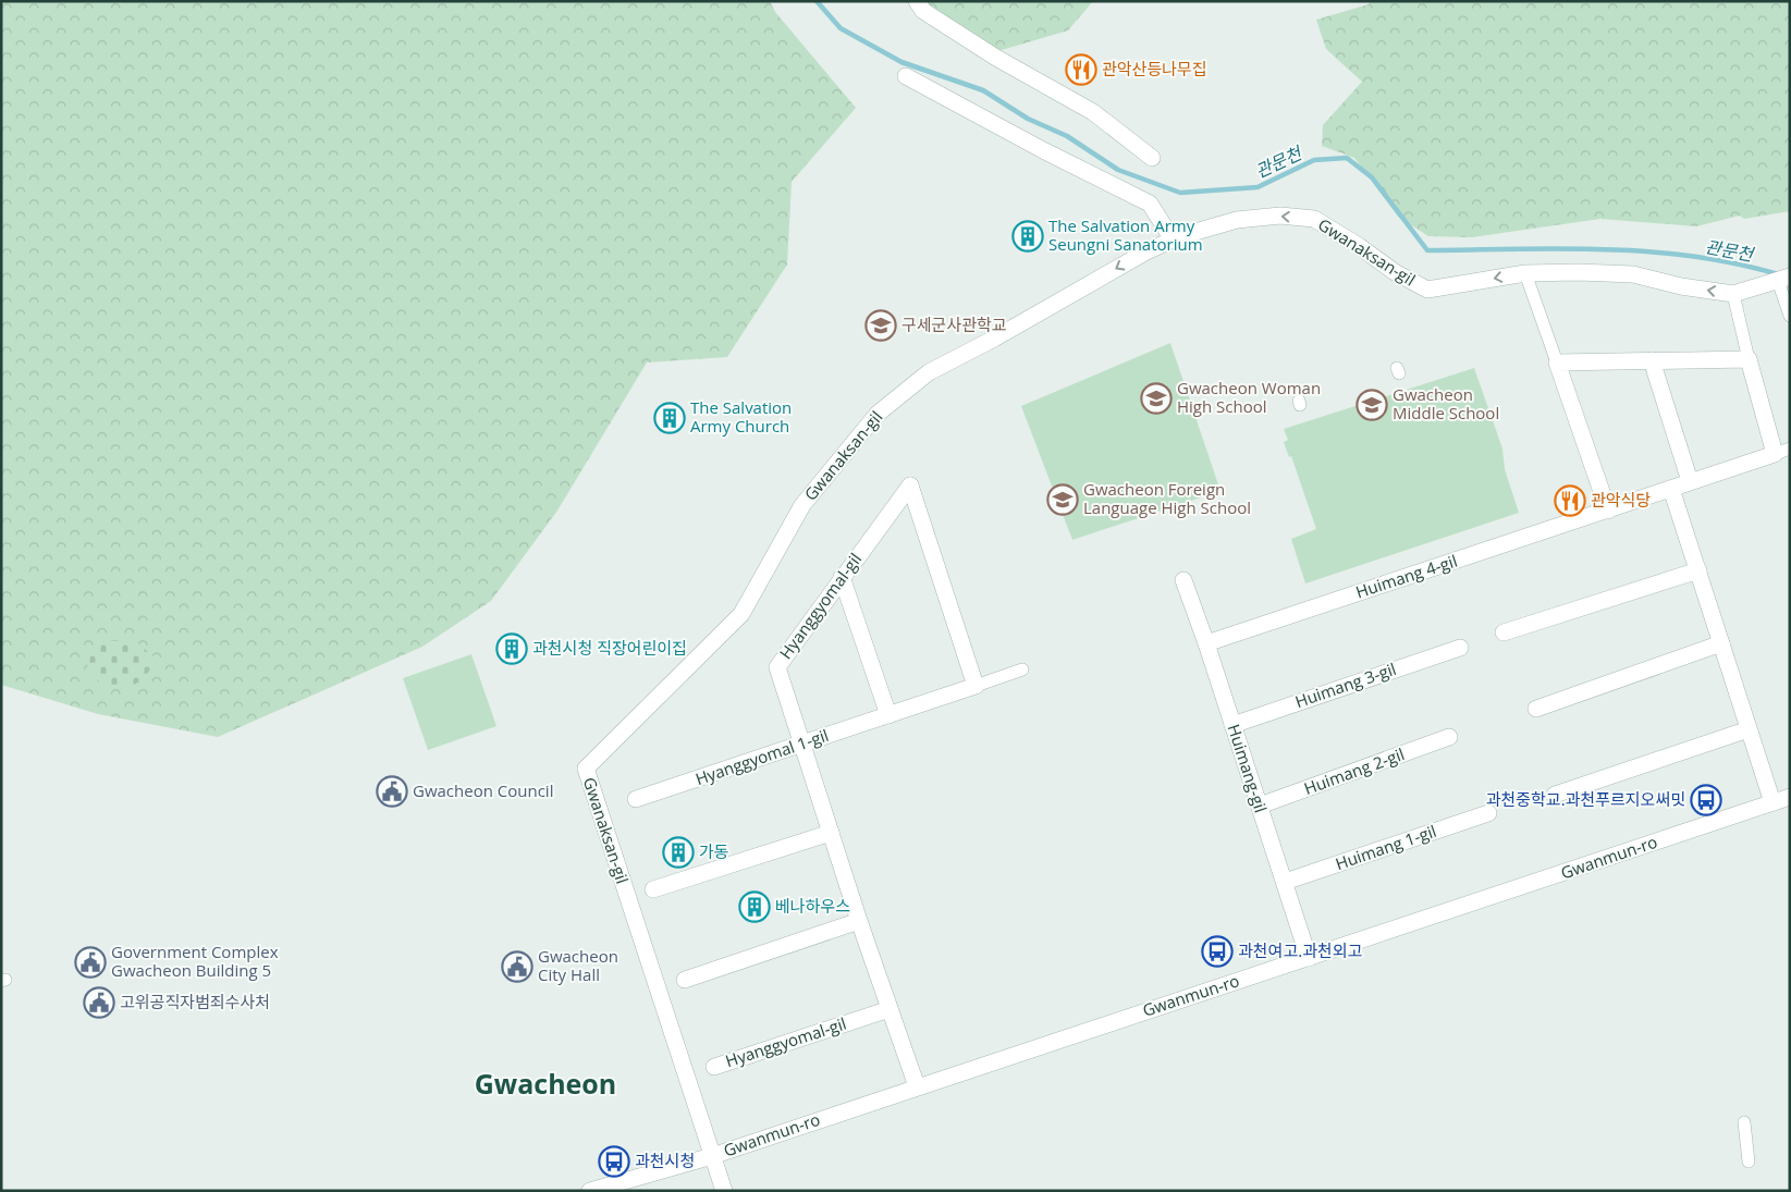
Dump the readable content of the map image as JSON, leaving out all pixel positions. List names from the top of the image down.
{
  "streets": {
    "street": [
      "Gwanaksan-gil",
      "Huimang 4-gil",
      "Hyanggyomal-gil",
      "Huimang 3-gil",
      "Hyanggyomal 1-gil",
      "Huimang-gil",
      "Huimang 2-gil",
      "Huimang 1-gil",
      "Gwanmun-ro"
    ]
  },
  "crossings": [
    ["Gwanaksan-gil", "Huimang 4-gil"],
    ["Gwanaksan-gil", "Gwanmun-ro"],
    ["Huimang 4-gil", "Huimang-gil"],
    ["Hyanggyomal-gil", "Hyanggyomal 1-gil"],
    ["Hyanggyomal-gil", "Gwanmun-ro"],
    ["Huimang 3-gil", "Huimang-gil"],
    ["Huimang-gil", "Huimang 2-gil"],
    ["Huimang-gil", "Huimang 1-gil"],
    ["Huimang-gil", "Gwanmun-ro"]
  ],
  "districts": ["Gwacheon"],
  "water": ["관문천"],
  "places": {
    "restaurant": ["관악산등나무집", "관악식당"],
    "building": [
      "The Salvation Army Seungni Sanatorium",
      "The Salvation Army Church",
      "과천시청 직장어린이집",
      "가동",
      "베나하우스"
    ],
    "school or university": [
      "구세군사관학교",
      "Gwacheon Woman High School",
      "Gwacheon Middle School",
      "Gwacheon Foreign Language High School"
    ],
    "public building": [
      "Gwacheon Council",
      "Government Complex Gwacheon Building 5",
      "Gwacheon City Hall",
      "고위공직자범죄수사처"
    ],
    "bus stop": ["과천중학교.과천푸르지오써밋", "과천여고.과천외고", "과천시청"]
  }
}
